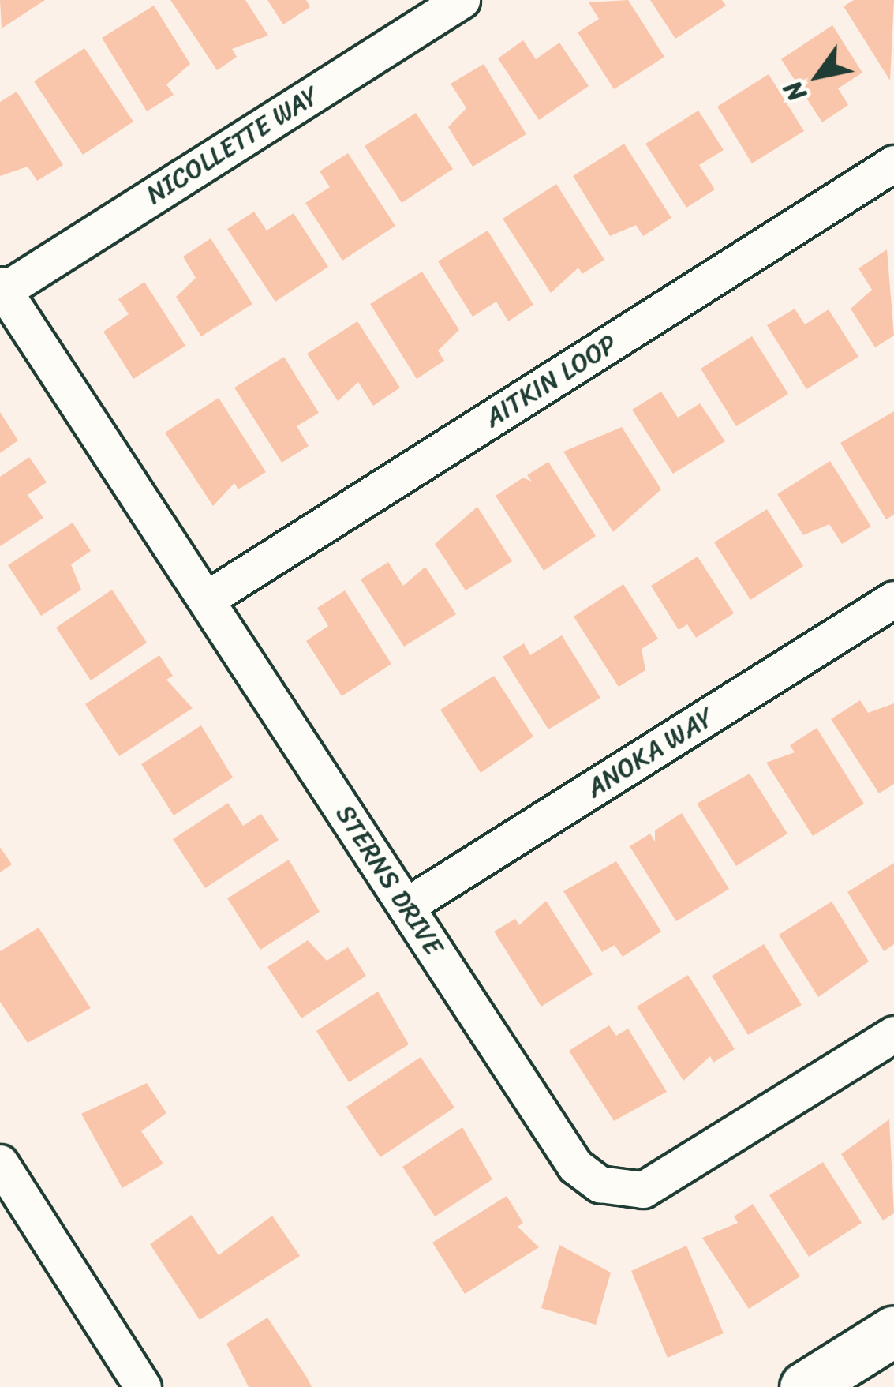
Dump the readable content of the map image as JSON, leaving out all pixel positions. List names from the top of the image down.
{
  "streets": {
    "street": [
      "NICOLLETTE WAY",
      "AITKIN LOOP",
      "ANOKA WAY",
      "STERNS DRIVE"
    ]
  },
  "crossings": [
    ["NICOLLETTE WAY", "STERNS DRIVE"],
    ["AITKIN LOOP", "STERNS DRIVE"],
    ["ANOKA WAY", "STERNS DRIVE"]
  ],
  "north": "bottom left"
}
